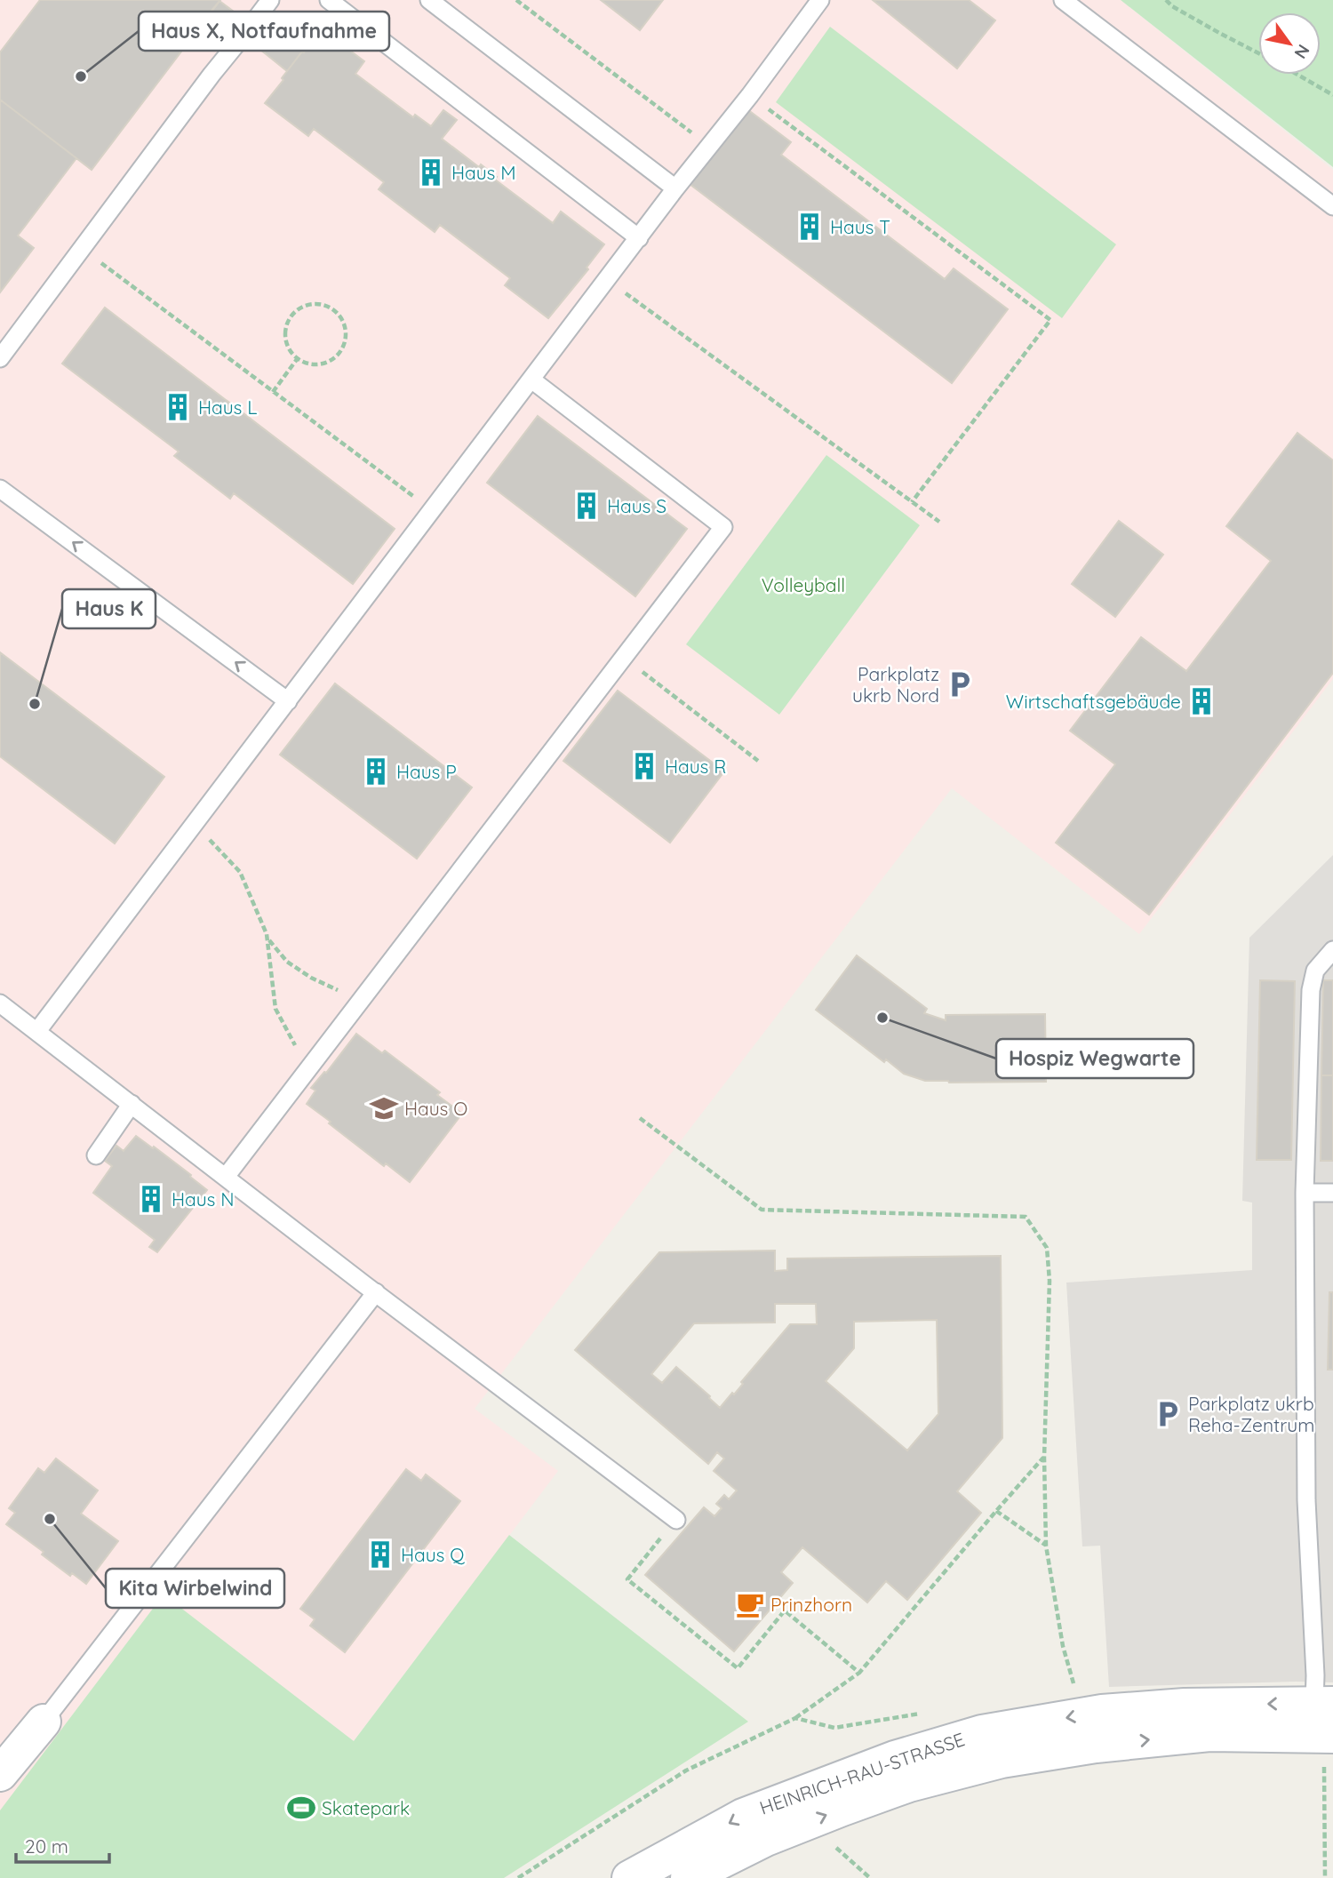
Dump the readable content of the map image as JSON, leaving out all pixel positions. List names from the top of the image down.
{
  "streets": {
    "main road": ["HEINRICH-RAU-STRASSE"]
  },
  "parks": ["Volleyball"],
  "places": {
    "other": [
      "Haus X, Notfaufnahme",
      "Haus K",
      "Hospiz Wegwarte",
      "Kita Wirbelwind"
    ],
    "building": [
      "Haus M",
      "Haus T",
      "Haus L",
      "Haus S",
      "Wirtschaftsgebäude",
      "Haus R",
      "Haus P",
      "Haus N",
      "Haus Q"
    ],
    "parking": ["Parkplatz ukrb Nord", "Parkplatz ukrb Reha-Zentrum"],
    "school or university": ["Haus O"],
    "cafe": ["Prinzhorn"],
    "sports": ["Skatepark"]
  },
  "scale_bar": "20 m",
  "north": "bottom right"
}
